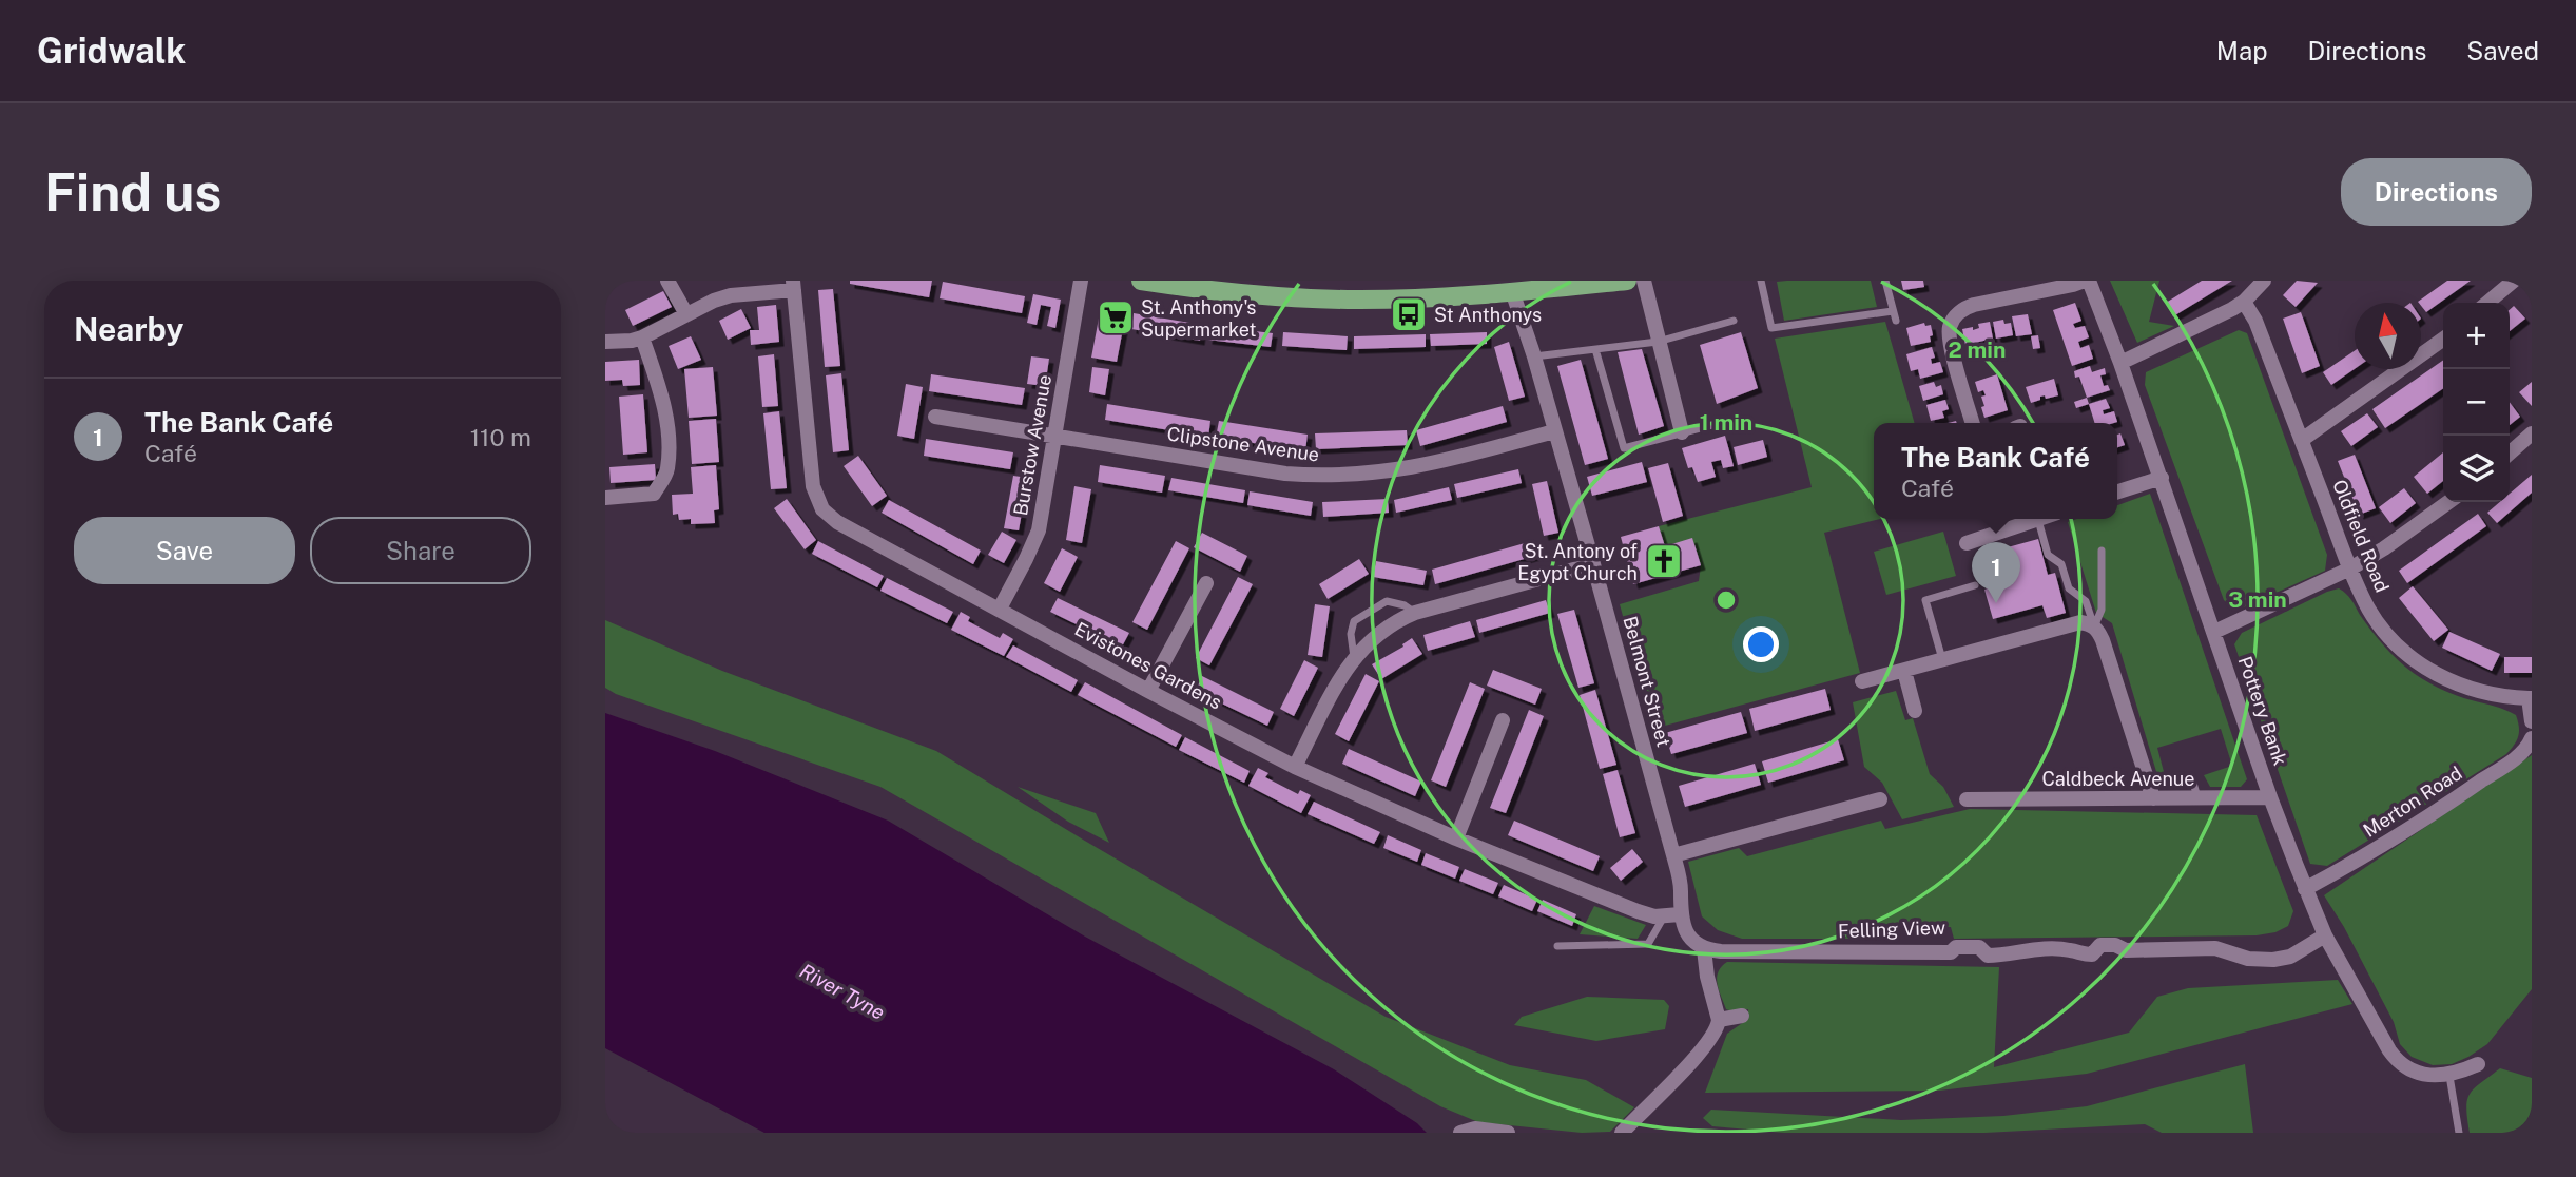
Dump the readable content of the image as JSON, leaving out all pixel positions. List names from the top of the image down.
{
  "streets": {
    "street": [
      "Clipstone Avenue",
      "Burstow Avenue",
      "Oldfield Road",
      "Evistones Gardens",
      "Belmont Street",
      "Pottery Bank",
      "Caldbeck Avenue",
      "Merton Road",
      "Felling View"
    ]
  },
  "crossings": [
    ["Clipstone Avenue", "Burstow Avenue"],
    ["Clipstone Avenue", "Belmont Street"],
    ["Burstow Avenue", "Evistones Gardens"],
    ["Evistones Gardens", "Belmont Street"],
    ["Pottery Bank", "Caldbeck Avenue"],
    ["Pottery Bank", "Merton Road"],
    ["Pottery Bank", "Felling View"]
  ],
  "water": ["River Tyne"],
  "places": {
    "bus stop": ["St Anthonys"],
    "supermarket": ["St. Anthony's Supermarket"],
    "church": ["St. Antony of Egypt Church"]
  },
  "north": "top",
  "page": {
    "header": "Gridwalk",
    "nav": ["Map", "Directions", "Saved"],
    "buttons": [
      "Directions",
      ["Save", "Share"]
    ],
    "title": "Find us",
    "heading": "Nearby",
    "map_buttons": ["+", "−"],
    "list": [
      {
        "mark": "1",
        "name": "The Bank Café",
        "note": "Café",
        "value": "110 m"
      }
    ],
    "popup": ["The Bank Café", "Café"],
    "pins": "1"
  },
  "rings": ["2 min", "1 min", "3 min"]
}
